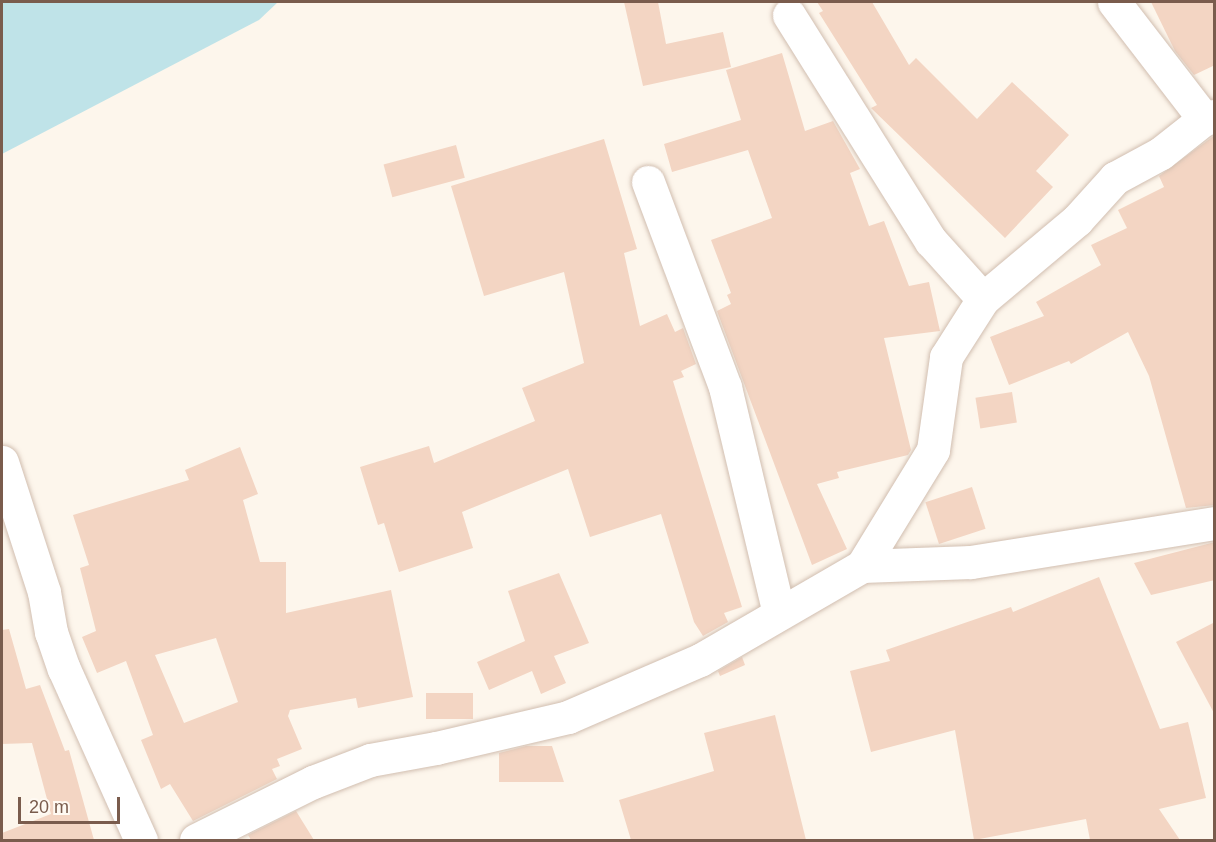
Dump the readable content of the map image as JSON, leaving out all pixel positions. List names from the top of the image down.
{
  "scale_bar": "20 m"
}
